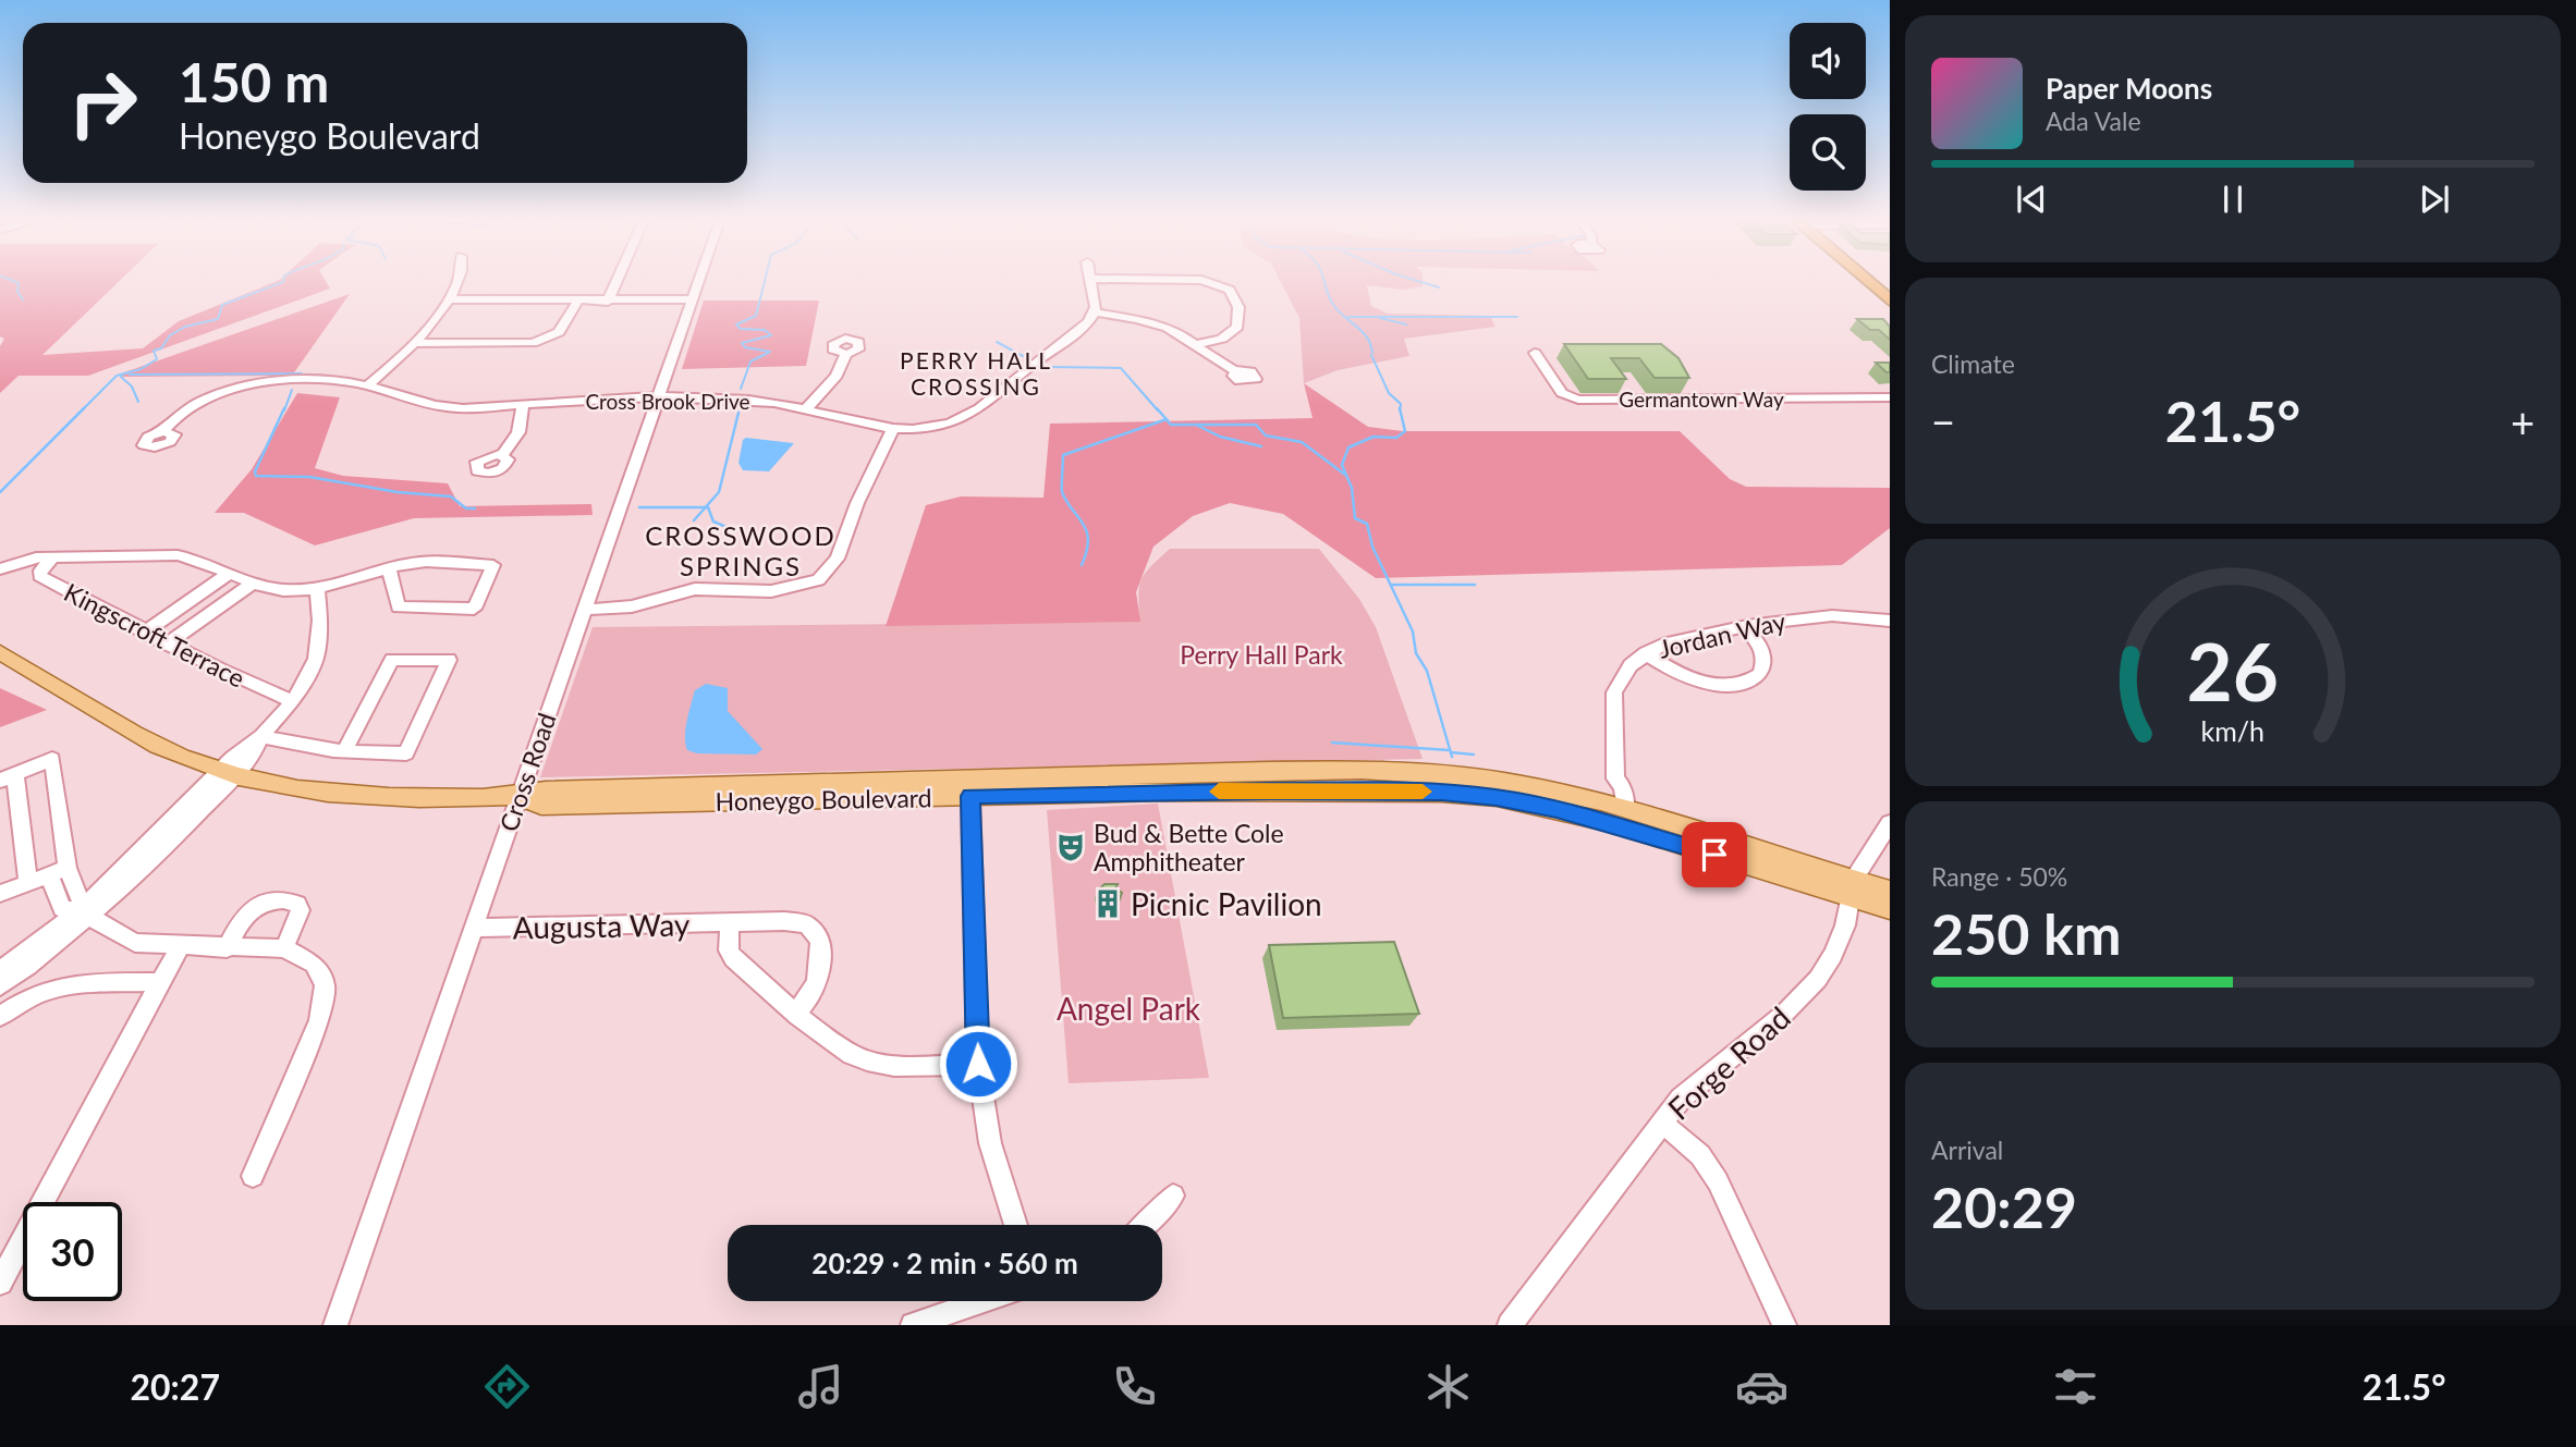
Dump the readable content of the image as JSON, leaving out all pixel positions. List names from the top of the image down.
{
  "streets": {
    "main road": ["Honeygo Boulevard"],
    "street": [
      "Germantown Way",
      "Cross Brook Drive",
      "Kingscroft Terrace",
      "Jordan Way",
      "Cross Road",
      "Augusta Way",
      "Forge Road"
    ]
  },
  "crossings": [
    ["Cross Brook Drive", "Cross Road"],
    ["Jordan Way", "Honeygo Boulevard"],
    ["Cross Road", "Honeygo Boulevard"],
    ["Cross Road", "Augusta Way"],
    ["Honeygo Boulevard", "Forge Road"]
  ],
  "districts": ["PERRY HALL CROSSING", "CROSSWOOD SPRINGS"],
  "parks": ["Perry Hall Park", "Angel Park"],
  "places": {
    "theatre": ["Bud & Bette Cole Amphitheater"],
    "building": ["Picnic Pavilion"]
  },
  "page": {
    "turn": ["150 m", "Honeygo Boulevard"],
    "song": ["Paper Moons", "Ada Vale"],
    "tile": [
      "Climate",
      ["Range · 50%", "250 km"],
      ["Arrival", "20:29"]
    ],
    "heat": ["−", "21.5°", "+"],
    "limit": "30",
    "trip": "20:29 · 2 min · 560 m",
    "tabs": ["20:27", "21.5°"],
    "gauge": ["26", "km/h"]
  }
}
